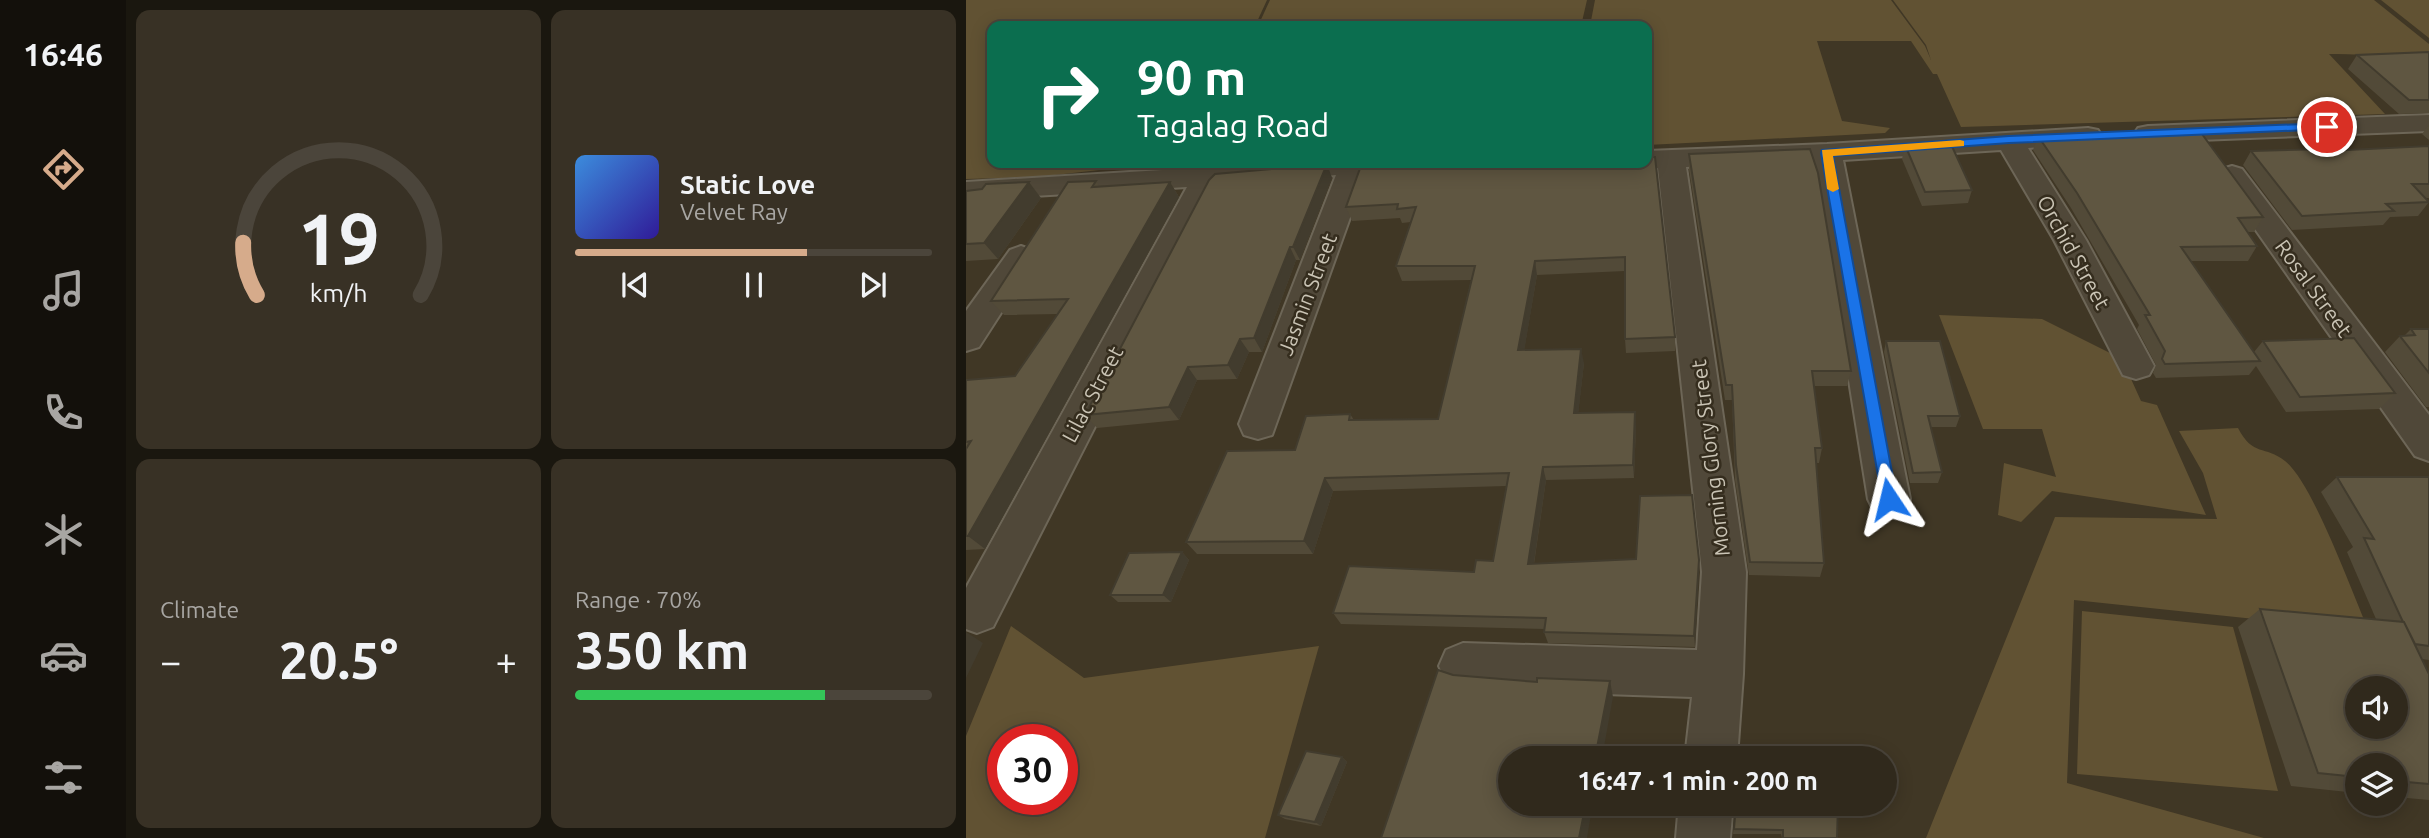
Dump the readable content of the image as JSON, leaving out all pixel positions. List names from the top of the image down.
{
  "streets": {
    "street": [
      "Orchid Street",
      "Rosal Street",
      "Jasmin Street",
      "Lilac Street",
      "Morning Glory Street"
    ]
  },
  "page": {
    "tabs": "16:46",
    "turn": ["90 m", "Tagalag Road"],
    "song": ["Static Love", "Velvet Ray"],
    "tile": [
      "Climate",
      ["Range · 70%", "350 km"]
    ],
    "heat": ["−", "20.5°", "+"],
    "limit": "30",
    "trip": "16:47 · 1 min · 200 m",
    "gauge": ["19", "km/h"]
  }
}
